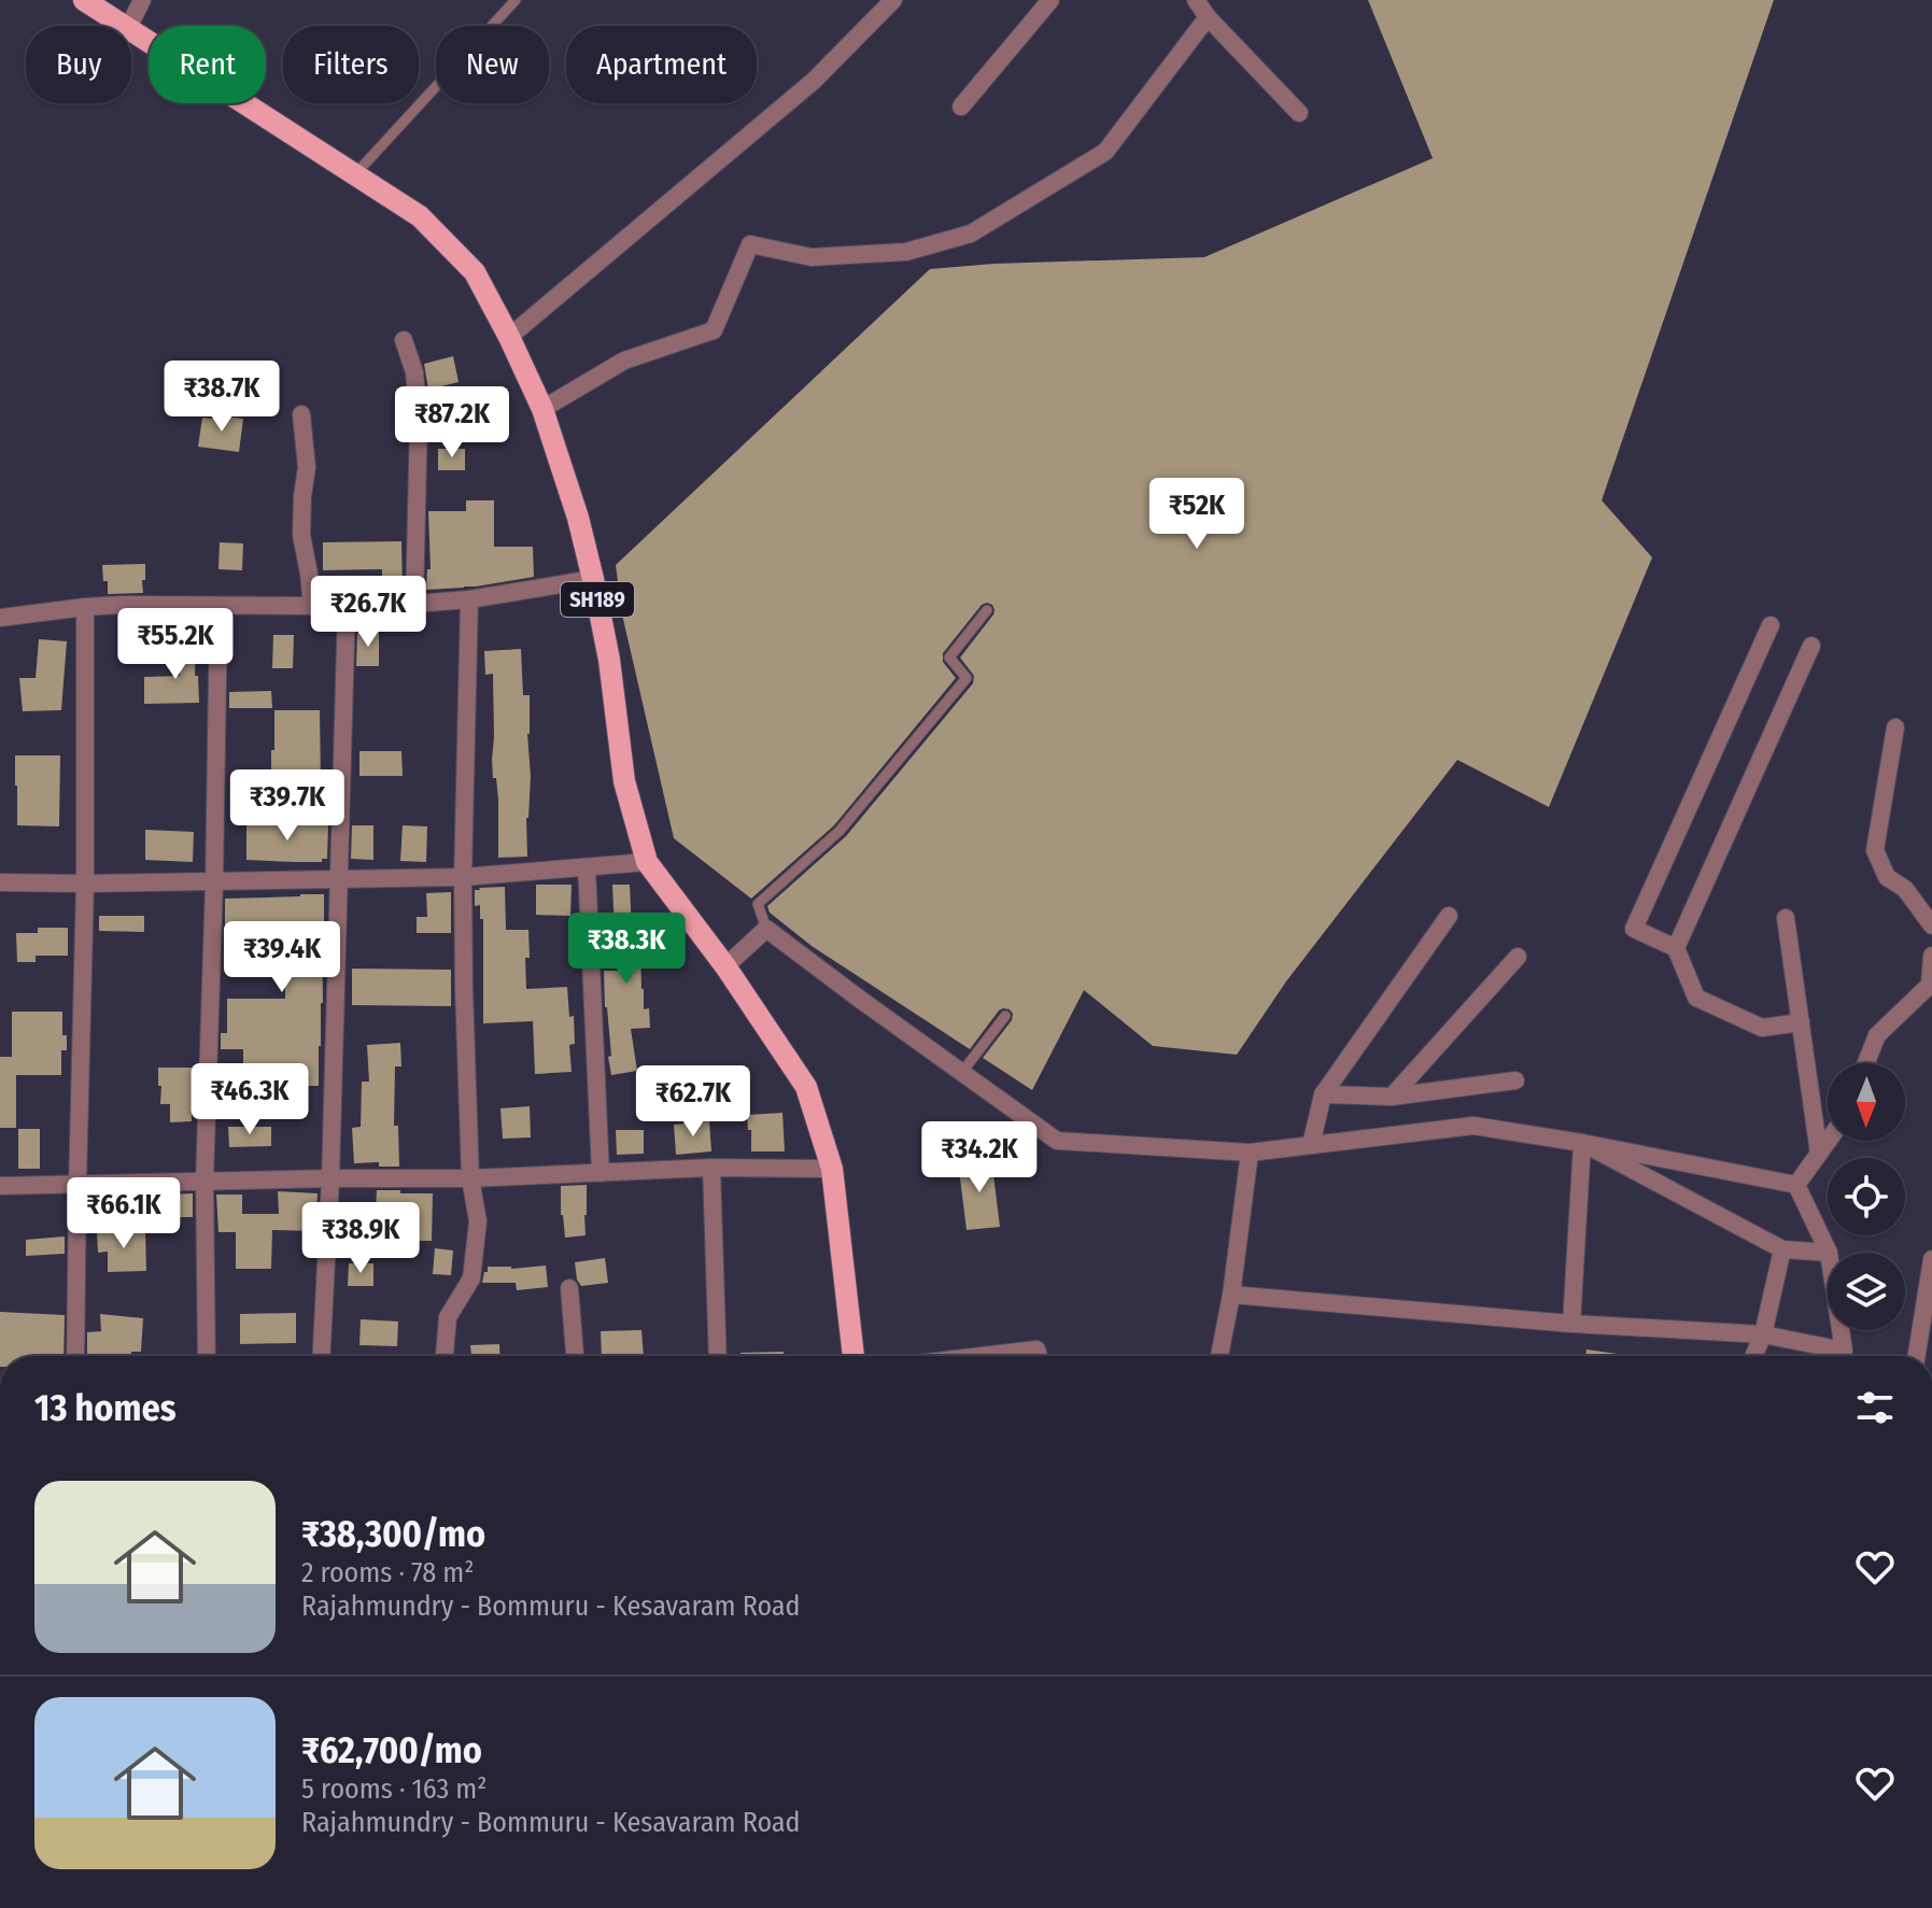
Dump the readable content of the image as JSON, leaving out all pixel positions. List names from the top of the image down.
{
  "streets": {
    "main road": ["SH189"]
  },
  "north": "bottom",
  "page": {
    "chip": [
      "Buy",
      "Rent",
      "Filters",
      "New",
      "Apartment"
    ],
    "price": [
      "₹38.7K",
      "₹87.2K",
      "₹52K",
      "₹26.7K",
      "₹55.2K",
      "₹39.7K",
      "₹38.3K",
      "₹39.4K",
      "₹46.3K",
      "₹62.7K",
      "₹34.2K",
      "₹66.1K",
      "₹38.9K"
    ],
    "heading": "13 homes",
    "list": [
      {
        "name": "₹38,300/mo",
        "note": "2 rooms · 78 m² · Rajahmundry - Bommuru - Kesavaram Road"
      },
      {
        "name": "₹62,700/mo",
        "note": "5 rooms · 163 m² · Rajahmundry - Bommuru - Kesavaram Road"
      }
    ]
  }
}
